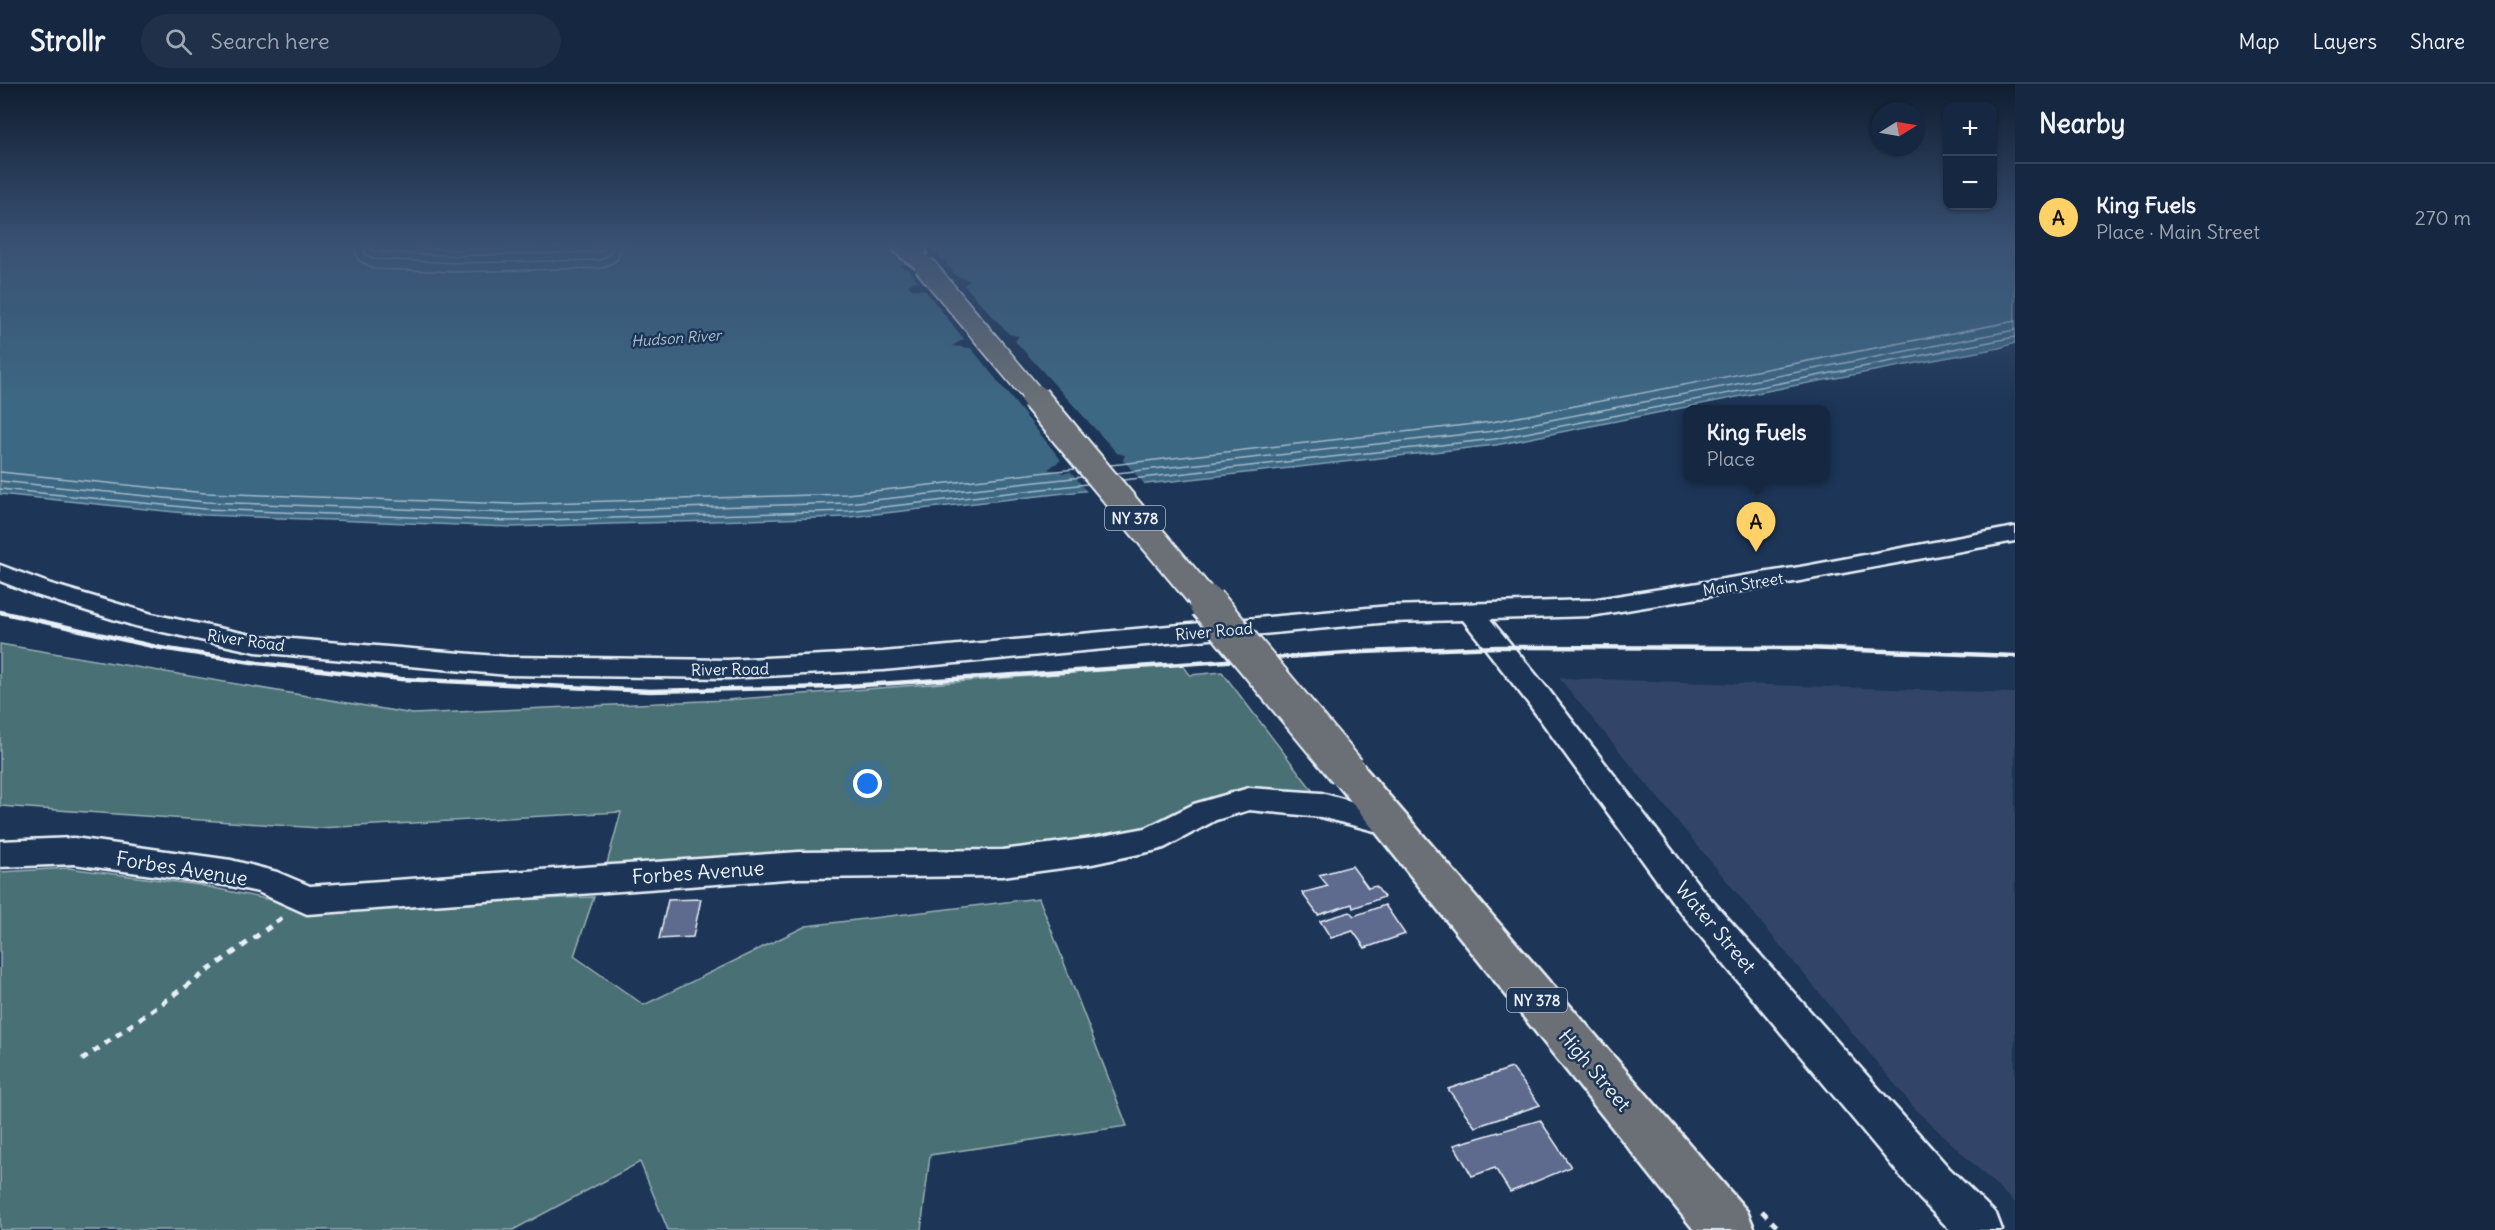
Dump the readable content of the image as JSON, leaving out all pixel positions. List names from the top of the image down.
{
  "streets": {
    "main road": ["NY 378", "High Street"],
    "street": [
      "Main Street",
      "River Road",
      "Forbes Avenue",
      "Water Street"
    ]
  },
  "crossings": [
    ["Main Street", "River Road"],
    ["Main Street", "Water Street"],
    ["River Road", "Water Street"],
    ["Forbes Avenue", "High Street"]
  ],
  "water": ["Hudson River"],
  "north": "right",
  "page": {
    "header": "Strollr",
    "search": "Search here",
    "nav": ["Map", "Layers", "Share"],
    "heading": "Nearby",
    "map_buttons": ["+", "−"],
    "list": [
      {
        "mark": "A",
        "name": "King Fuels",
        "note": "Place · Main Street",
        "value": "270 m"
      }
    ],
    "popup": ["King Fuels", "Place"],
    "pins": "A"
  }
}
